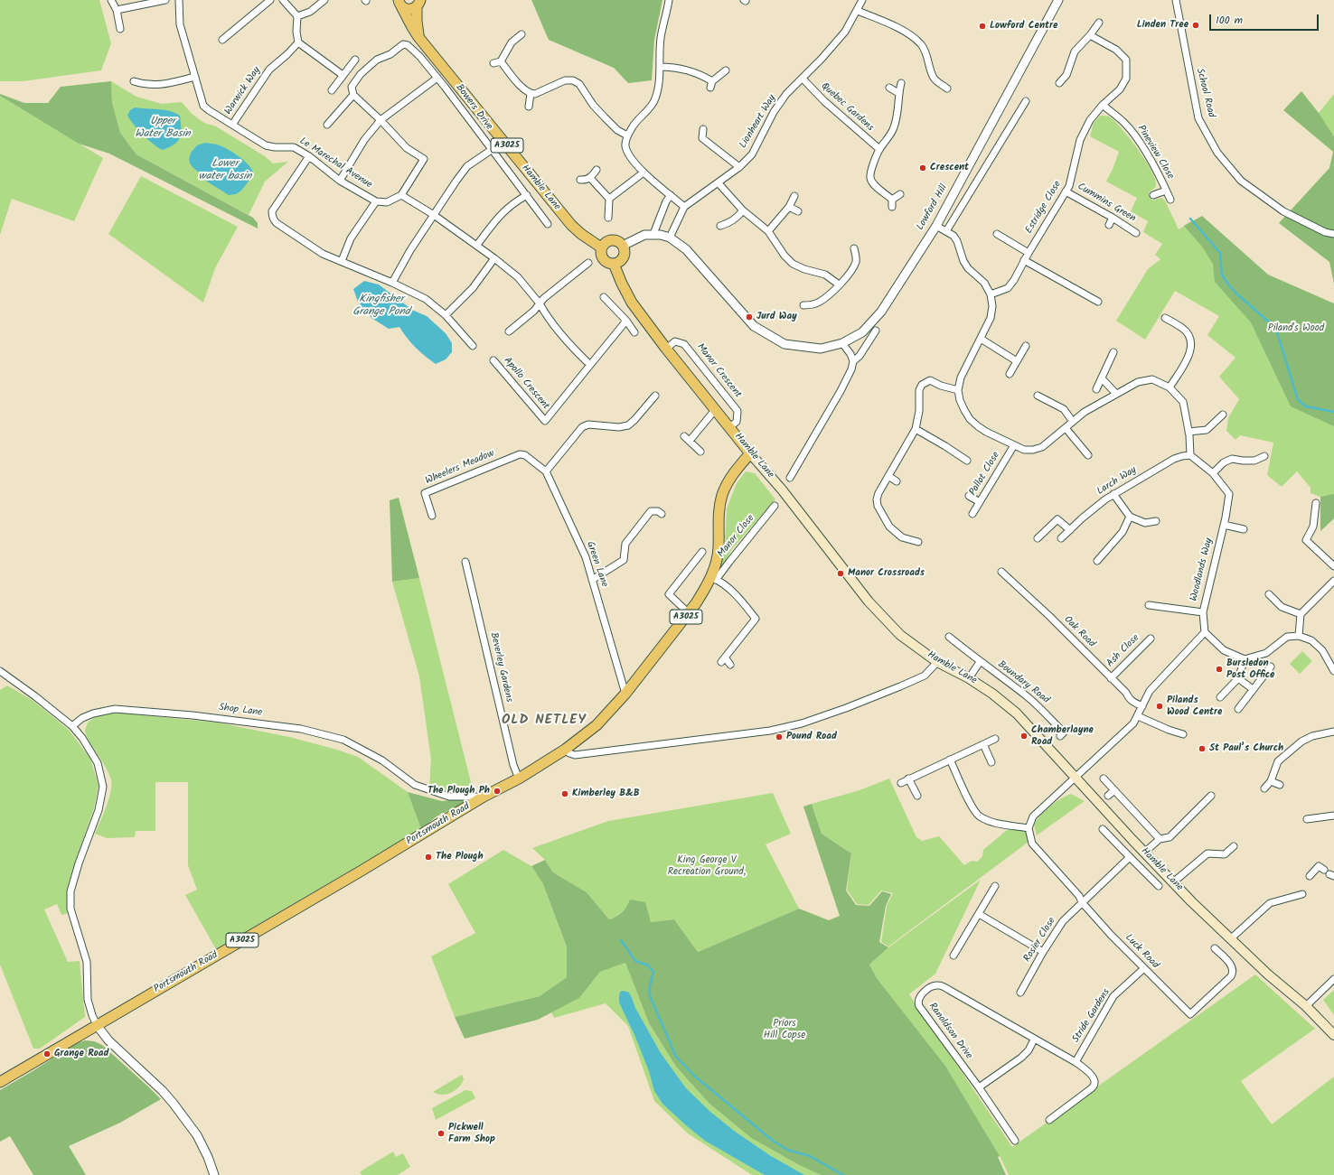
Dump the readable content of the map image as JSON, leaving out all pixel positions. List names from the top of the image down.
{
  "streets": {
    "main road": ["A3025", "Hamble Lane", "Portsmouth Road"],
    "street": [
      "Warwick Way",
      "School Road",
      "Bowers Drive",
      "Quebec Gardens",
      "Lionheart Way",
      "Pineview Close",
      "Le Marechal Avenue",
      "Cummins Green",
      "Lowford Hill",
      "Estridge Close",
      "Manor Crescent",
      "Apollo Crescent",
      "Wheelers Meadow",
      "Pallot Close",
      "Larch Way",
      "Manor Close",
      "Green Lane",
      "Woodlands Way",
      "Oak Road",
      "Ash Close",
      "Beverley Gardens",
      "Boundary Road",
      "Shop Lane",
      "Rosier Close",
      "Luck Road",
      "Stride Gardens",
      "Ranoldson Drive"
    ]
  },
  "crossings": [
    ["Warwick Way", "Le Marechal Avenue"],
    ["Quebec Gardens", "Lionheart Way"],
    ["Pineview Close", "Estridge Close"],
    ["Hamble Lane", "Manor Crescent"],
    ["Hamble Lane", "Portsmouth Road"],
    ["Cummins Green", "Estridge Close"],
    ["Wheelers Meadow", "Green Lane"],
    ["Larch Way", "Woodlands Way"],
    ["Manor Close", "Portsmouth Road"],
    ["Green Lane", "Portsmouth Road"],
    ["Oak Road", "Ash Close"],
    ["Beverley Gardens", "Portsmouth Road"],
    ["Shop Lane", "Portsmouth Road"],
    ["Rosier Close", "Luck Road"],
    ["Luck Road", "Stride Gardens"],
    ["Stride Gardens", "Ranoldson Drive"]
  ],
  "districts": ["OLD NETLEY"],
  "water": ["Upper Water Basin", "Lower water basin", "Kingfisher Grange Pond"],
  "parks": ["Piland's Wood", "King George V Recreation Ground,", "Priors Hill Copse"],
  "places": [
    "Linden Tree",
    "Lowford Centre",
    "Crescent",
    "Jurd Way",
    "Manor Crossroads",
    "Bursledon Post Office",
    "Pilands Wood Centre",
    "Chamberlayne Road",
    "Pound Road",
    "St Paul’s Church",
    "The Plough Ph",
    "Kimberley B&B",
    "The Plough",
    "Grange Road",
    "Pickwell Farm Shop"
  ],
  "scale_bar": "100 m"
}
